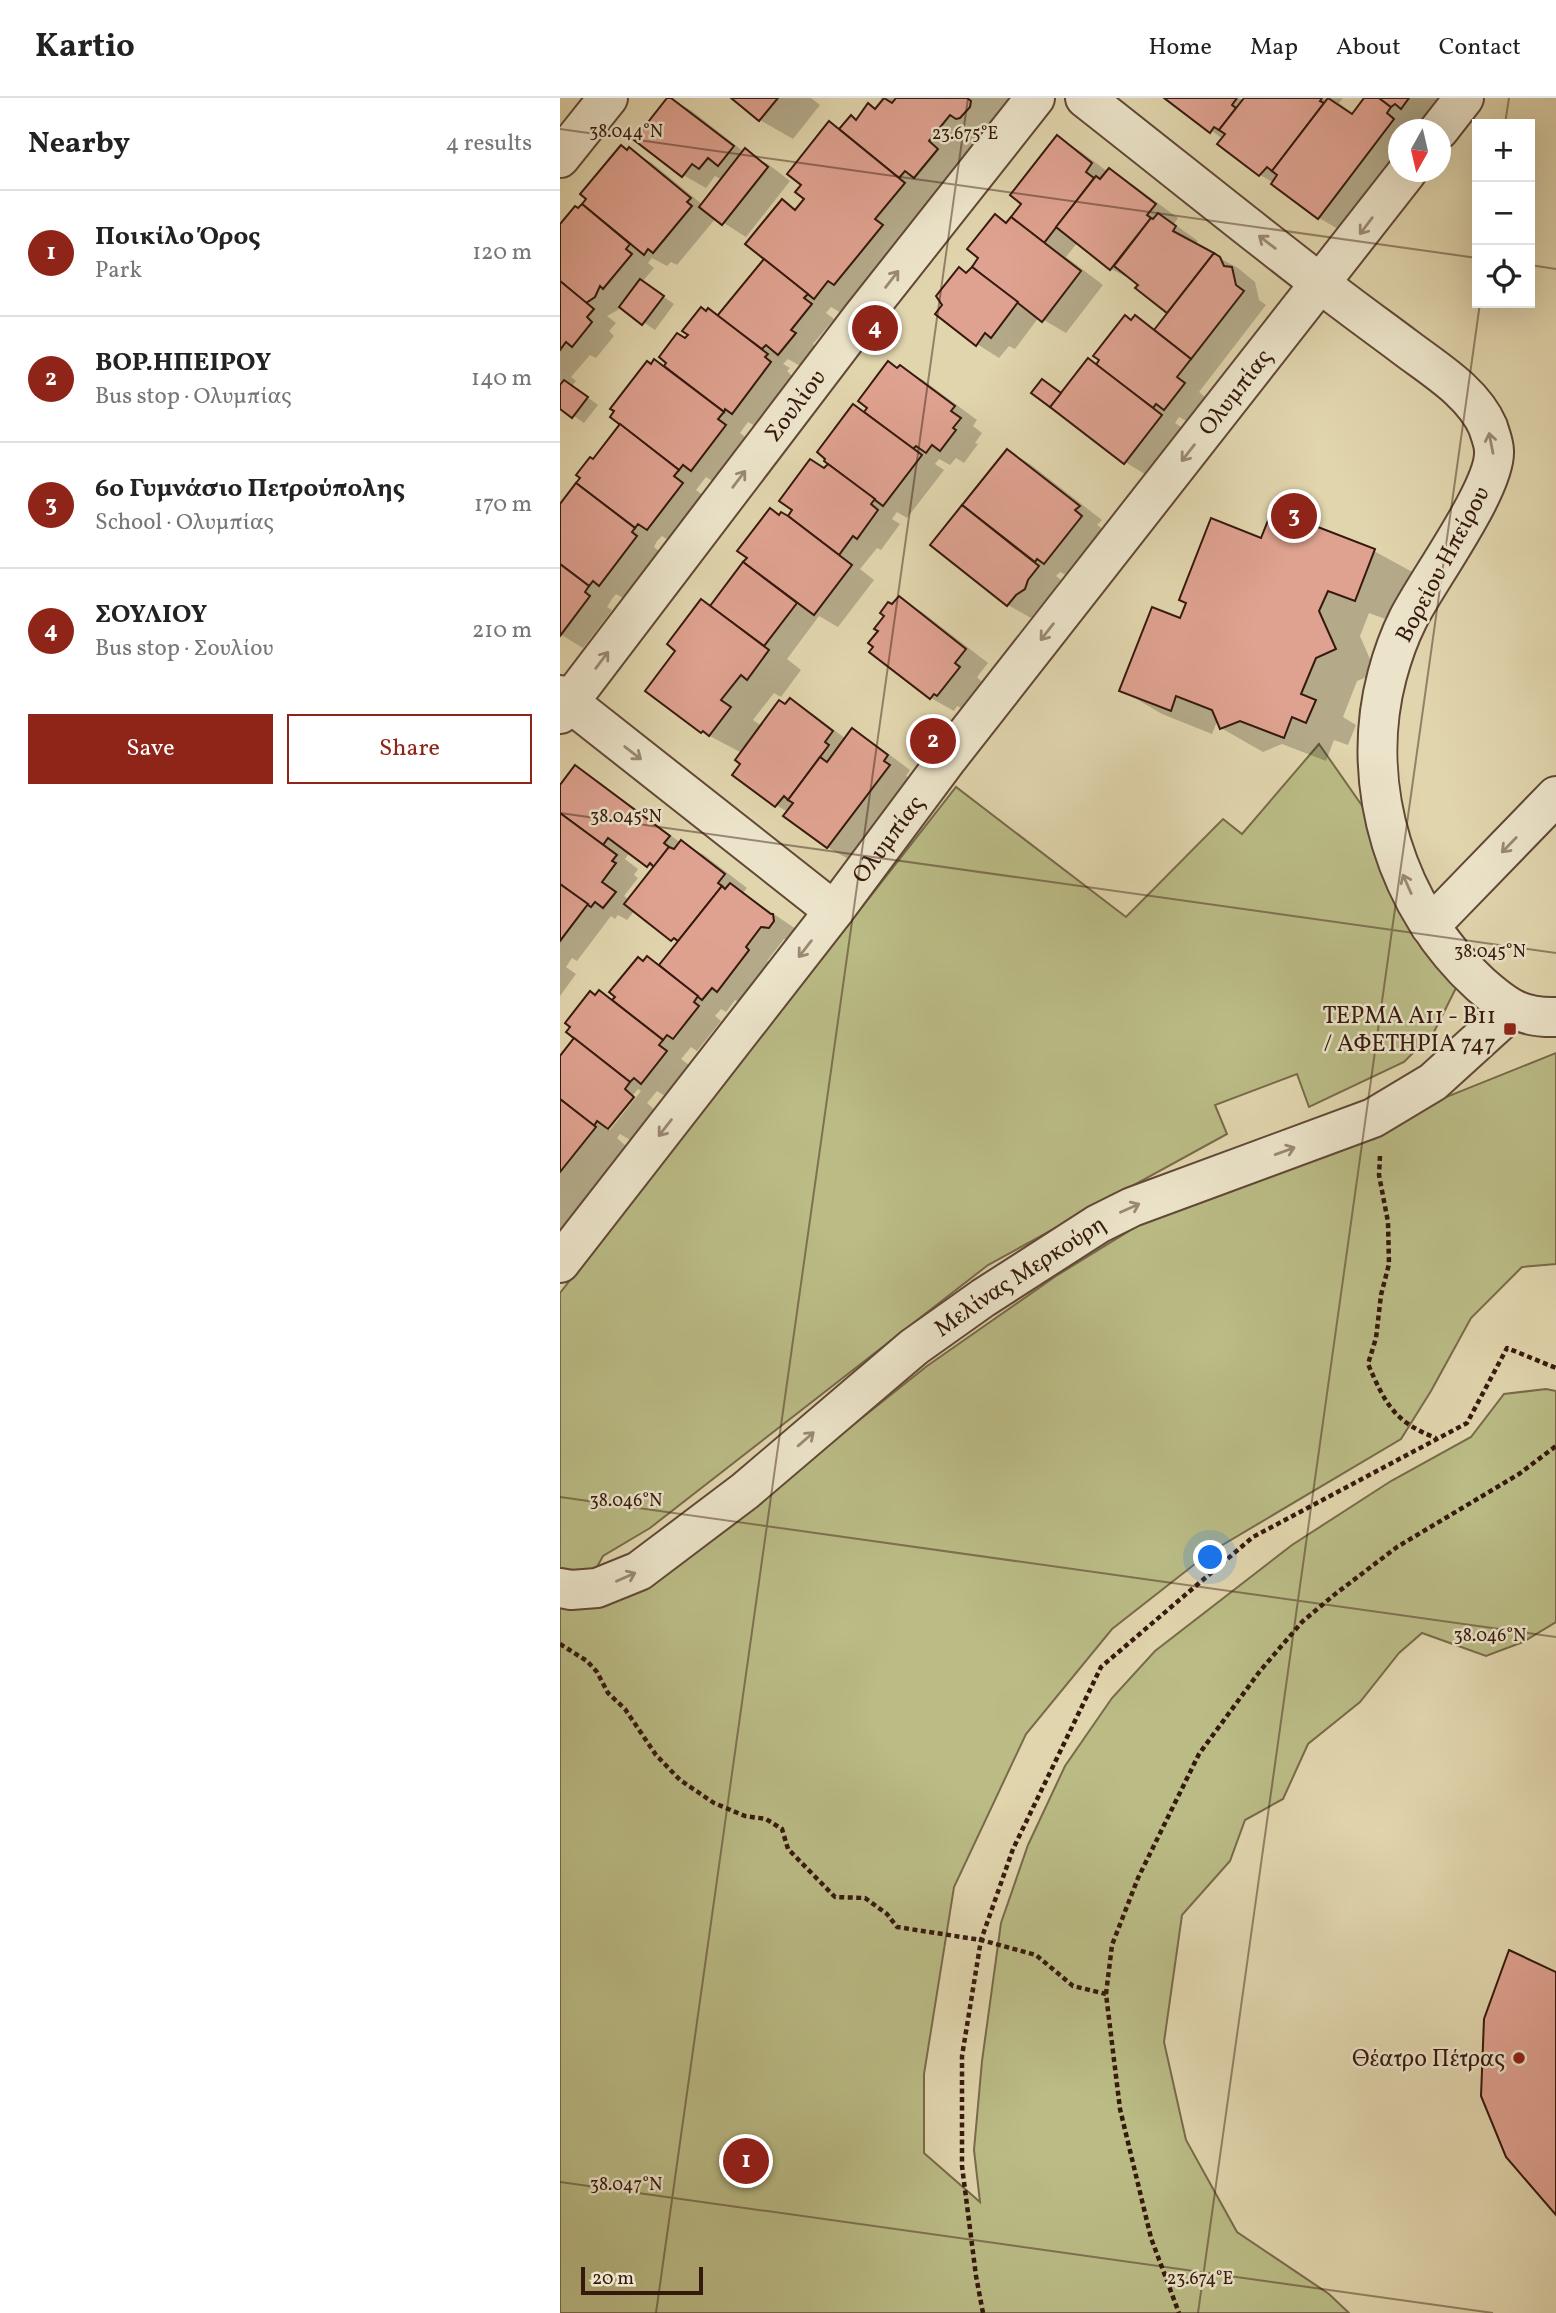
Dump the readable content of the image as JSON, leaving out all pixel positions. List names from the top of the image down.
{
  "streets": {
    "street": [
      "Ολυμπίας",
      "Σουλίου",
      "Βορείου Ηπείρου",
      "Μελίνας Μερκούρη"
    ]
  },
  "crossings": [
    ["Ολυμπίας", "Βορείου Ηπείρου"],
    ["Βορείου Ηπείρου", "Μελίνας Μερκούρη"]
  ],
  "one_way": [
    "Ολυμπίας",
    "Σουλίου",
    "Βορείου Ηπείρου",
    "Μελίνας Μερκούρη"
  ],
  "places": {
    "transit": ["ΤΕΡΜΑ Α11 - Β11 / ΑΦΕΤΗΡΙΑ 747"],
    "other": ["Θέατρο Πέτρας"]
  },
  "scale_bar": "20 m",
  "north": "bottom",
  "page": {
    "header": "Kartio",
    "nav": [
      "Home",
      "Map",
      "About",
      "Contact"
    ],
    "heading": ["Nearby", "4 results"],
    "map_buttons": ["+", "−"],
    "list": [
      {
        "mark": "1",
        "name": "Ποικίλο Όρος",
        "note": "Park",
        "value": "120 m"
      },
      {
        "mark": "2",
        "name": "ΒΟΡ.ΗΠΕΙΡΟΥ",
        "note": "Bus stop · Ολυμπίας",
        "value": "140 m"
      },
      {
        "mark": "3",
        "name": "6ο Γυμνάσιο Πετρούπολης",
        "note": "School · Ολυμπίας",
        "value": "170 m"
      },
      {
        "mark": "4",
        "name": "ΣΟΥΛΙΟΥ",
        "note": "Bus stop · Σουλίου",
        "value": "210 m"
      }
    ],
    "pins": [
      "4",
      "3",
      "2",
      "1"
    ],
    "buttons": ["Save", "Share"],
    "scale": "20 m"
  },
  "coordinates": [
    "38.044°N",
    "23.675°E",
    "38.045°N",
    "38.046°N",
    "38.047°N",
    "23.674°E"
  ]
}
